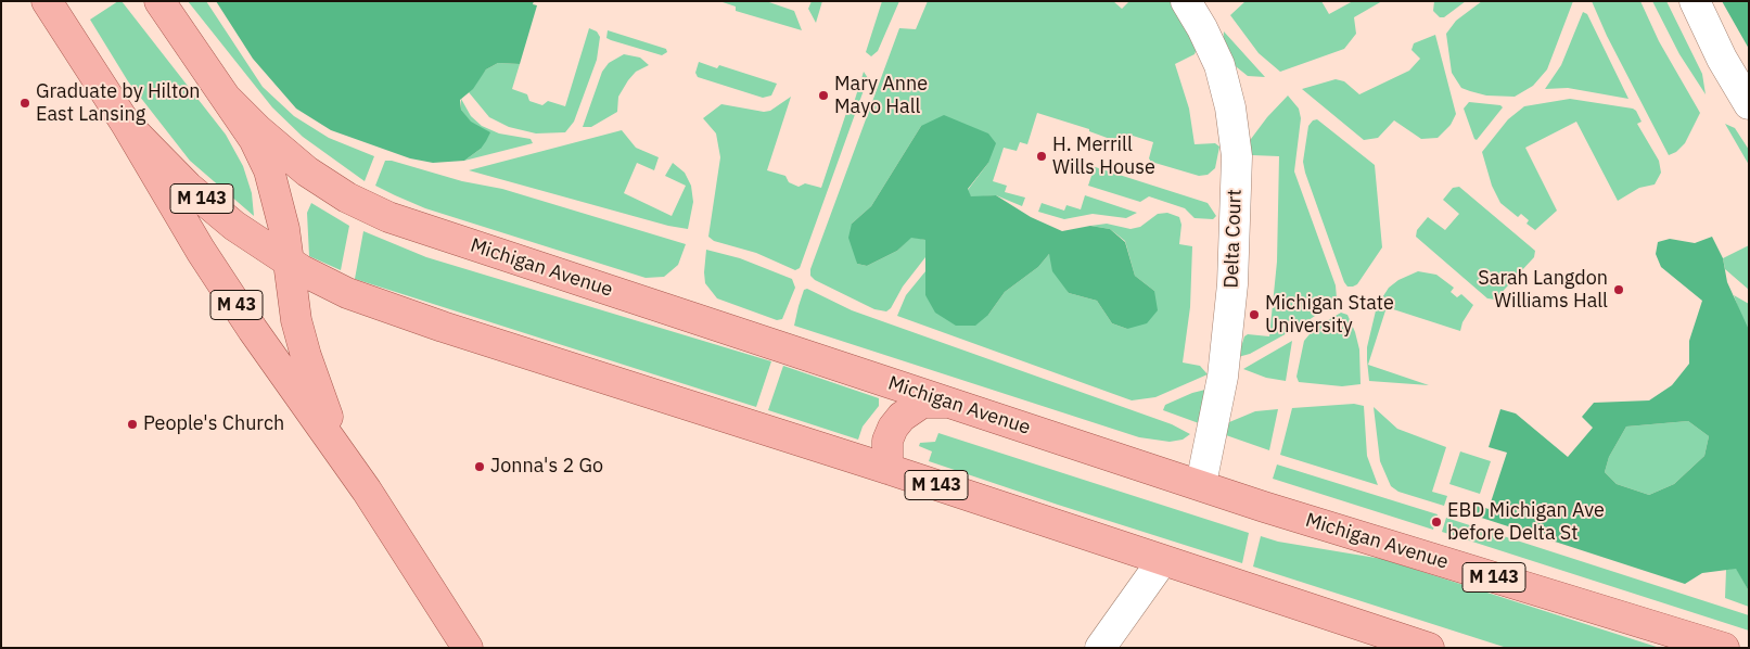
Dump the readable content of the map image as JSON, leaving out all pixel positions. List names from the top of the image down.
{
  "streets": {
    "main road": ["M 143", "Michigan Avenue", "M 43"],
    "street": ["Delta Court"]
  },
  "crossings": [
    ["M 143", "M 43"],
    ["Delta Court", "Michigan Avenue"],
    ["Michigan Avenue", "M 43"]
  ],
  "places": [
    "Mary Anne Mayo Hall",
    "Graduate by Hilton East Lansing",
    "H. Merrill Wills House",
    "Sarah Langdon Williams Hall",
    "Michigan State University",
    "People's Church",
    "Jonna's 2 Go",
    "EBD Michigan Ave before Delta St"
  ]
}
